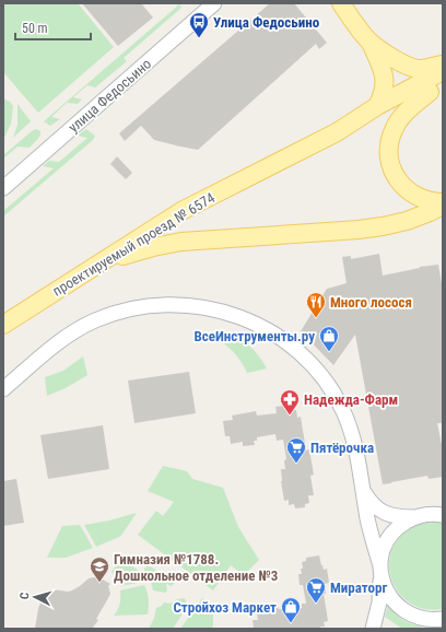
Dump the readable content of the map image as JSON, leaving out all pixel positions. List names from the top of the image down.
{
  "streets": {
    "main road": ["проектируемый проезд № 6574"],
    "street": ["улица Федосьино"]
  },
  "places": {
    "bus stop": ["Улица Федосьино"],
    "restaurant": ["Много лосося"],
    "shop": ["ВсеИнструменты.ру", "Стройхоз Маркет"],
    "pharmacy": ["Надежда-Фарм"],
    "supermarket": ["Пятёрочка", "Мираторг"],
    "school or university": ["Гимназия №1788. Дошкольное отделение №3"]
  },
  "scale_bar": "50 m",
  "north": "left"
}
